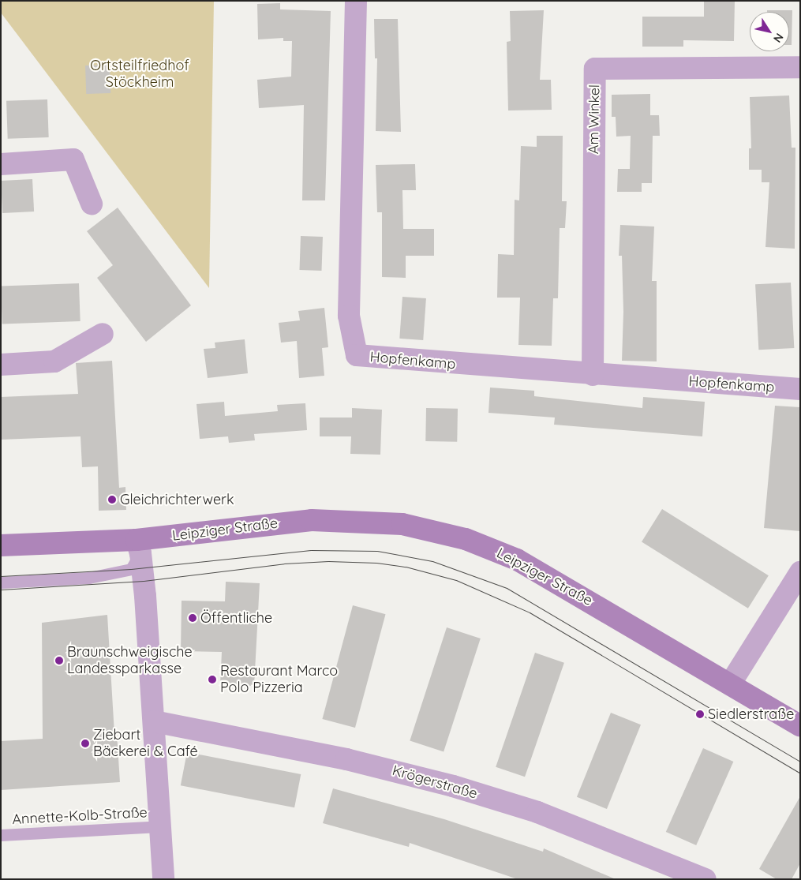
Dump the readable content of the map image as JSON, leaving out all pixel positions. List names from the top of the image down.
{
  "streets": {
    "street": [
      "Am Winkel",
      "Hopfenkamp",
      "Leipziger Straße",
      "Krögerstraße"
    ],
    "lane": ["Annette-Kolb-Straße"]
  },
  "crossings": [
    ["Am Winkel", "Hopfenkamp"]
  ],
  "parks": ["Ortsteilfriedhof Stöckheim"],
  "places": [
    "Gleichrichterwerk",
    "Öffentliche",
    "Braunschweigische Landessparkasse",
    "Restaurant Marco Polo Pizzeria",
    "Siedlerstraße",
    "Ziebart Bäckerei & Café"
  ],
  "north": "bottom right"
}
